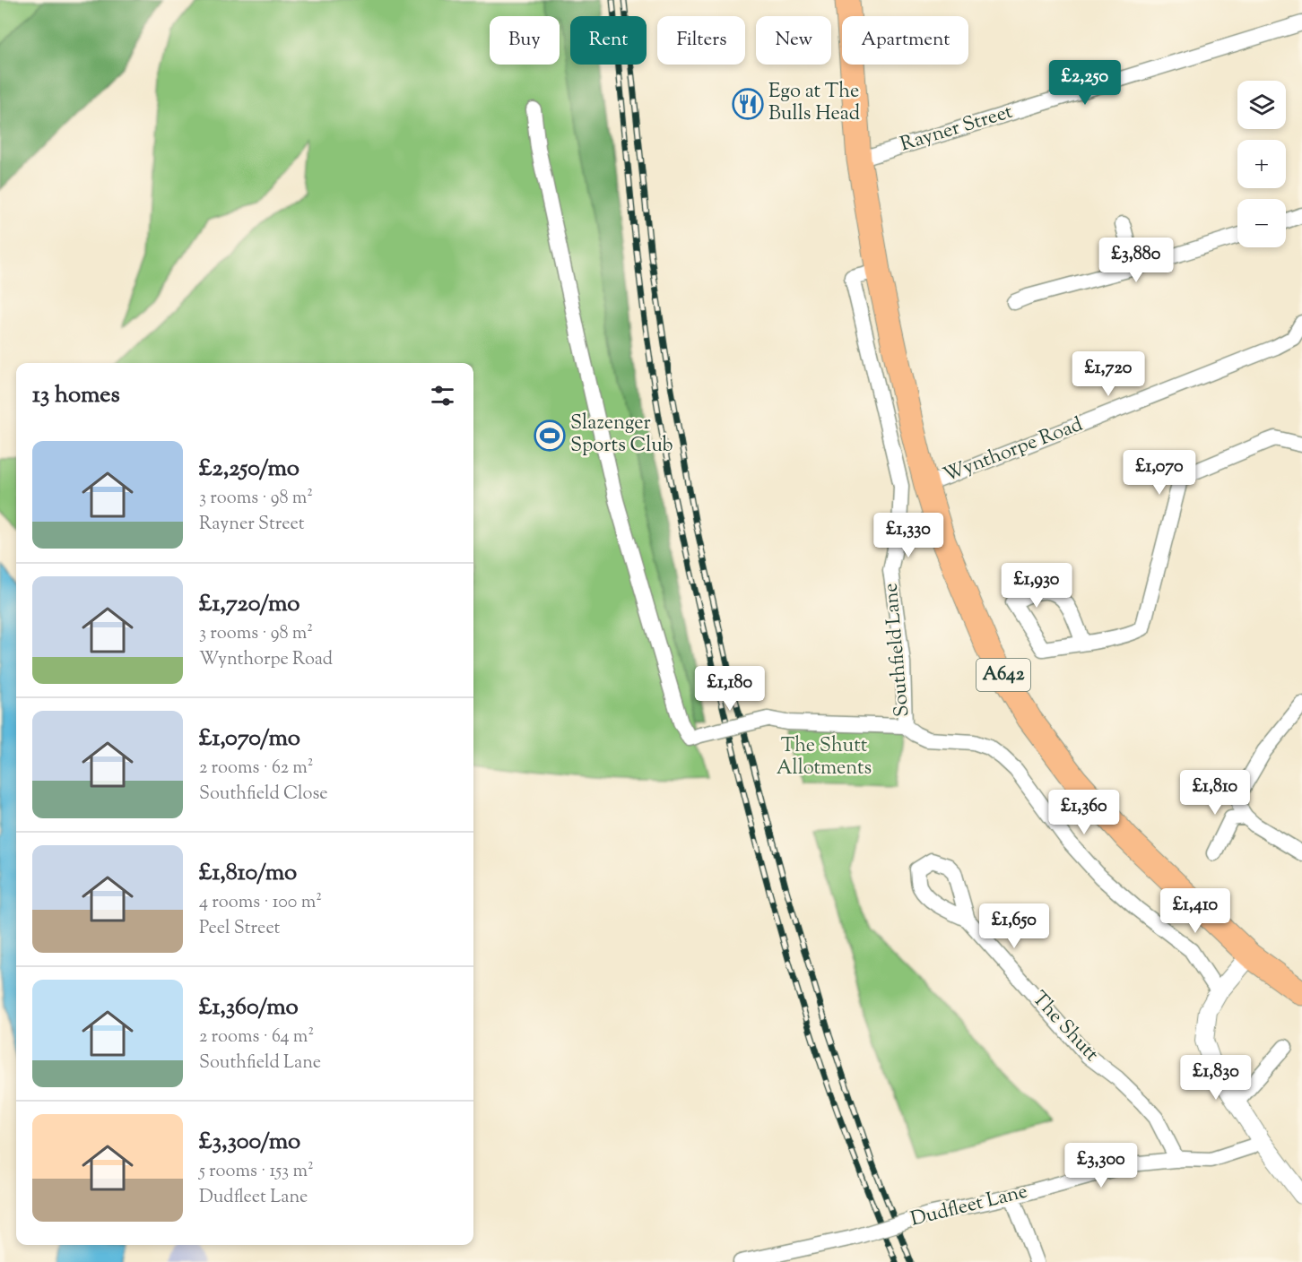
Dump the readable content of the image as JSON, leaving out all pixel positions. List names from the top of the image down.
{
  "streets": {
    "highway": ["A642"],
    "street": [
      "Rayner Street",
      "Wynthorpe Road",
      "Southfield Lane",
      "The Shutt",
      "Dudfleet Lane"
    ]
  },
  "crossings": [
    ["Rayner Street", "A642"],
    ["Wynthorpe Road", "A642"],
    ["Southfield Lane", "A642"],
    ["The Shutt", "Dudfleet Lane"]
  ],
  "parks": ["The Shutt Allotments"],
  "places": {
    "restaurant": ["Ego at The Bulls Head"],
    "sports": ["Slazenger Sports Club"]
  },
  "page": {
    "chip": [
      "Buy",
      "Rent",
      "Filters",
      "New",
      "Apartment"
    ],
    "price": [
      "£2,250",
      "£3,880",
      "£1,720",
      "£1,070",
      "£1,330",
      "£1,930",
      "£1,180",
      "£1,810",
      "£1,360",
      "£1,410",
      "£1,650",
      "£1,830",
      "£3,300"
    ],
    "map_buttons": ["+", "−"],
    "heading": "13 homes",
    "list": [
      {
        "name": "£2,250/mo",
        "note": "3 rooms · 98 m² · Rayner Street"
      },
      {
        "name": "£1,720/mo",
        "note": "3 rooms · 98 m² · Wynthorpe Road"
      },
      {
        "name": "£1,070/mo",
        "note": "2 rooms · 62 m² · Southfield Close"
      },
      {
        "name": "£1,810/mo",
        "note": "4 rooms · 100 m² · Peel Street"
      },
      {
        "name": "£1,360/mo",
        "note": "2 rooms · 64 m² · Southfield Lane"
      },
      {
        "name": "£3,300/mo",
        "note": "5 rooms · 153 m² · Dudfleet Lane"
      }
    ]
  }
}
